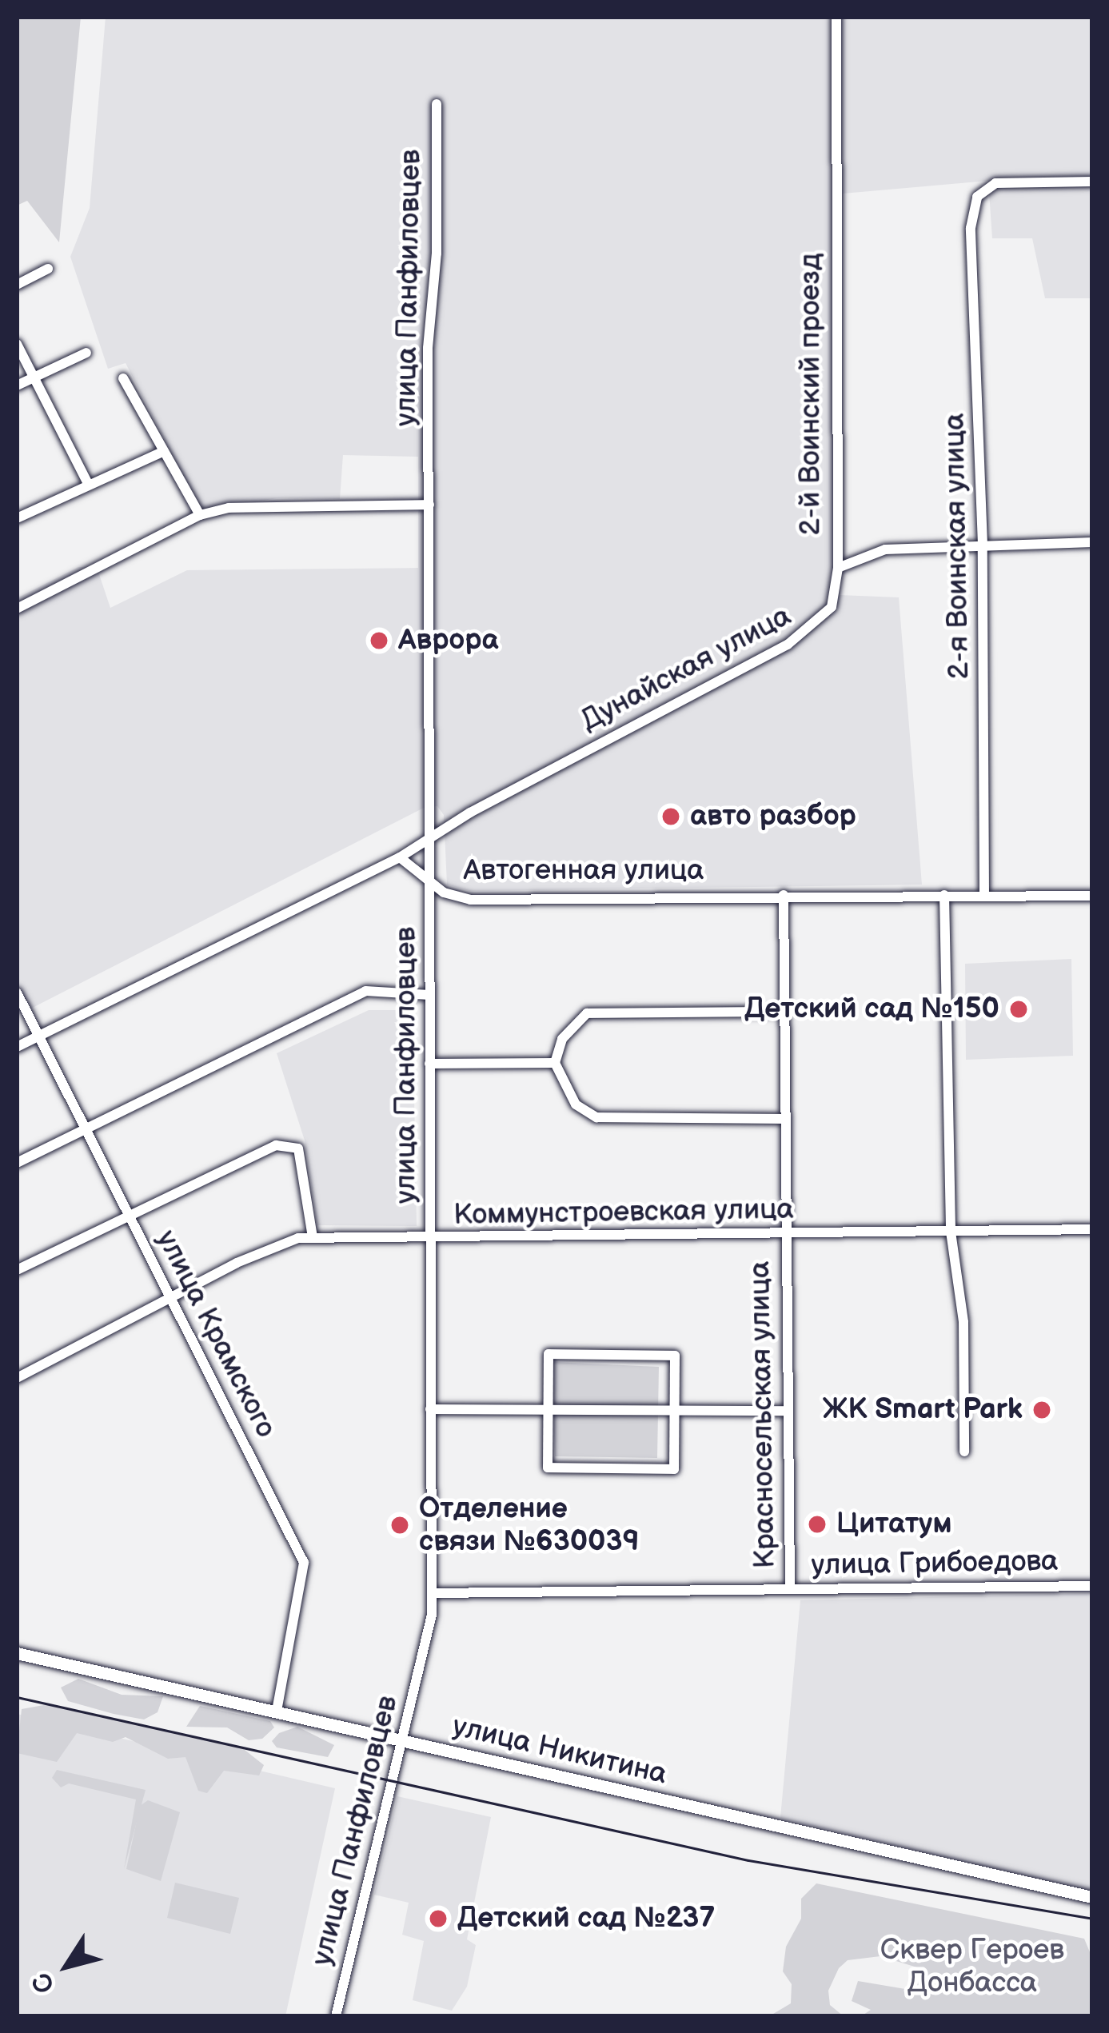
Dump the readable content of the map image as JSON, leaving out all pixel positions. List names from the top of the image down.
{
  "streets": {
    "main road": ["улица Никитина"],
    "street": [
      "улица Панфиловцев",
      "2-й Воинский проезд",
      "2-я Воинская улица",
      "Дунайская улица",
      "Автогенная улица",
      "Коммунстроевская улица",
      "улица Крамского",
      "Красносельская улица",
      "улица Грибоедова"
    ]
  },
  "crossings": [
    ["улица Панфиловцев", "Дунайская улица"],
    ["улица Панфиловцев", "Автогенная улица"],
    ["улица Панфиловцев", "Коммунстроевская улица"],
    ["улица Панфиловцев", "улица Грибоедова"],
    ["улица Панфиловцев", "улица Никитина"],
    ["2-й Воинский проезд", "Дунайская улица"],
    ["2-я Воинская улица", "Автогенная улица"],
    ["Дунайская улица", "Автогенная улица"],
    ["Автогенная улица", "Красносельская улица"],
    ["Коммунстроевская улица", "улица Крамского"],
    ["Коммунстроевская улица", "Красносельская улица"],
    ["улица Крамского", "улица Никитина"],
    ["Красносельская улица", "улица Грибоедова"]
  ],
  "parks": ["Сквер Героев Донбасса"],
  "places": [
    "Аврора",
    "авто разбор",
    "Детский сад №150",
    "ЖК Smart Park",
    "Цитатум",
    "Отделение связи №630039",
    "Детский сад №237"
  ],
  "north": "bottom left"
}
